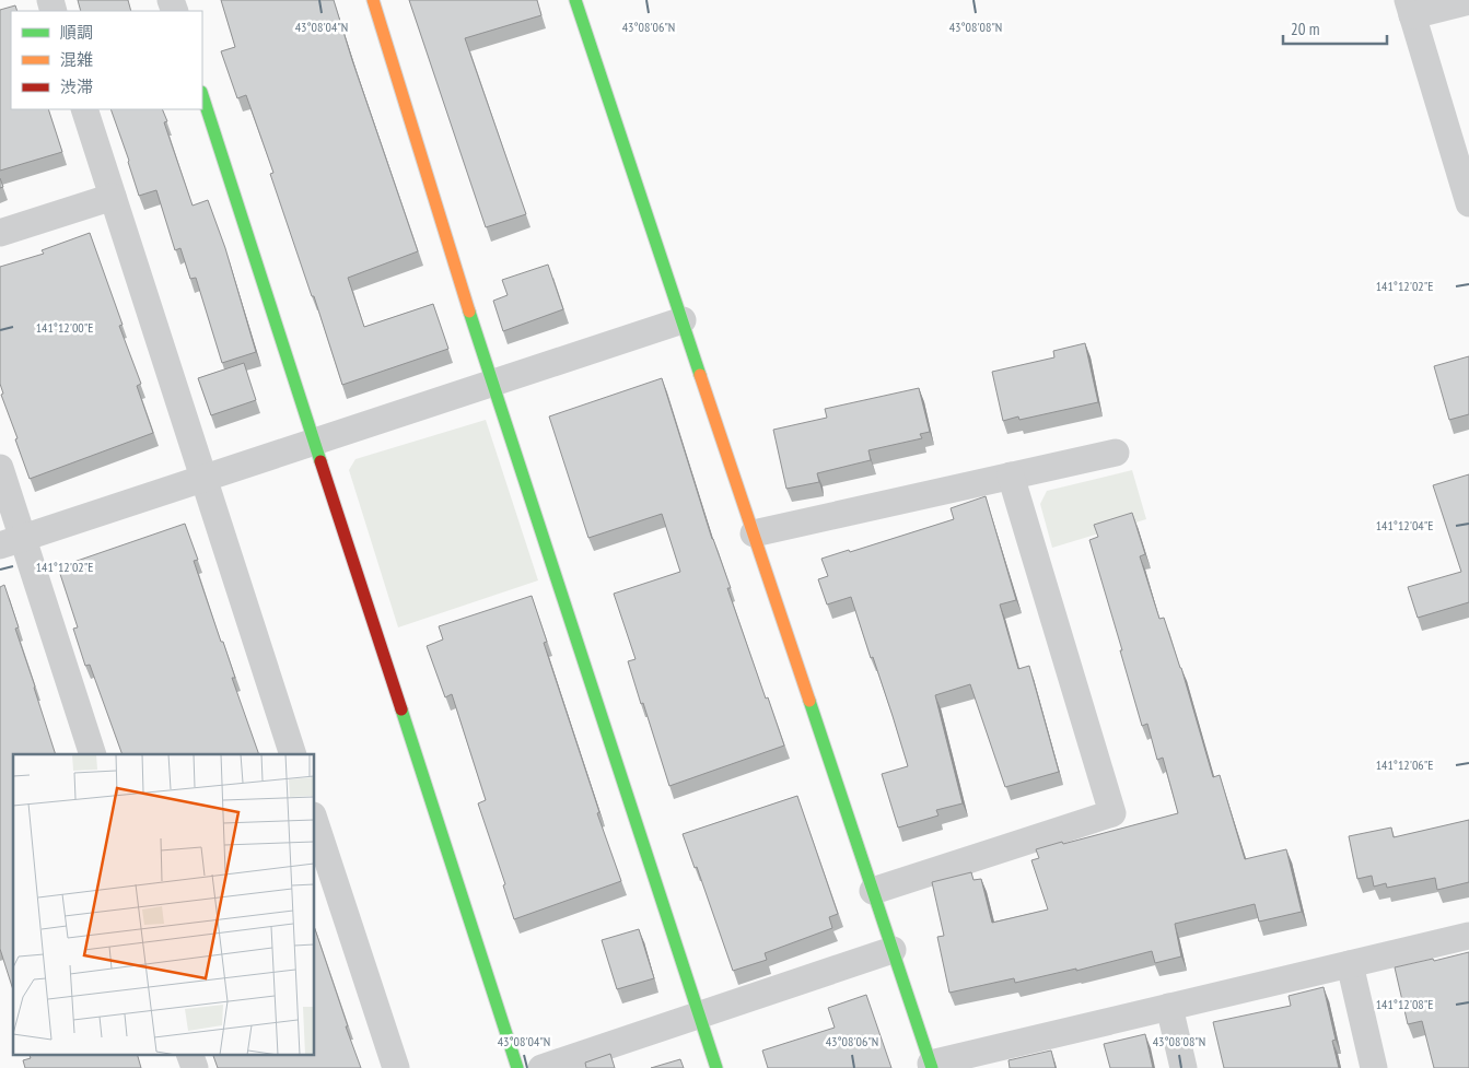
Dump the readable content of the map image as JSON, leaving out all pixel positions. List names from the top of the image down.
{
  "legend": ["順調", "混雑", "渋滞"],
  "scale_bar": "20 m",
  "coordinates": [
    "43°08'04\"N",
    "43°08'06\"N",
    "43°08'08\"N",
    "141°12'02\"E",
    "141°12'00\"E",
    "141°12'04\"E",
    "141°12'06\"E",
    "141°12'08\"E"
  ]
}
